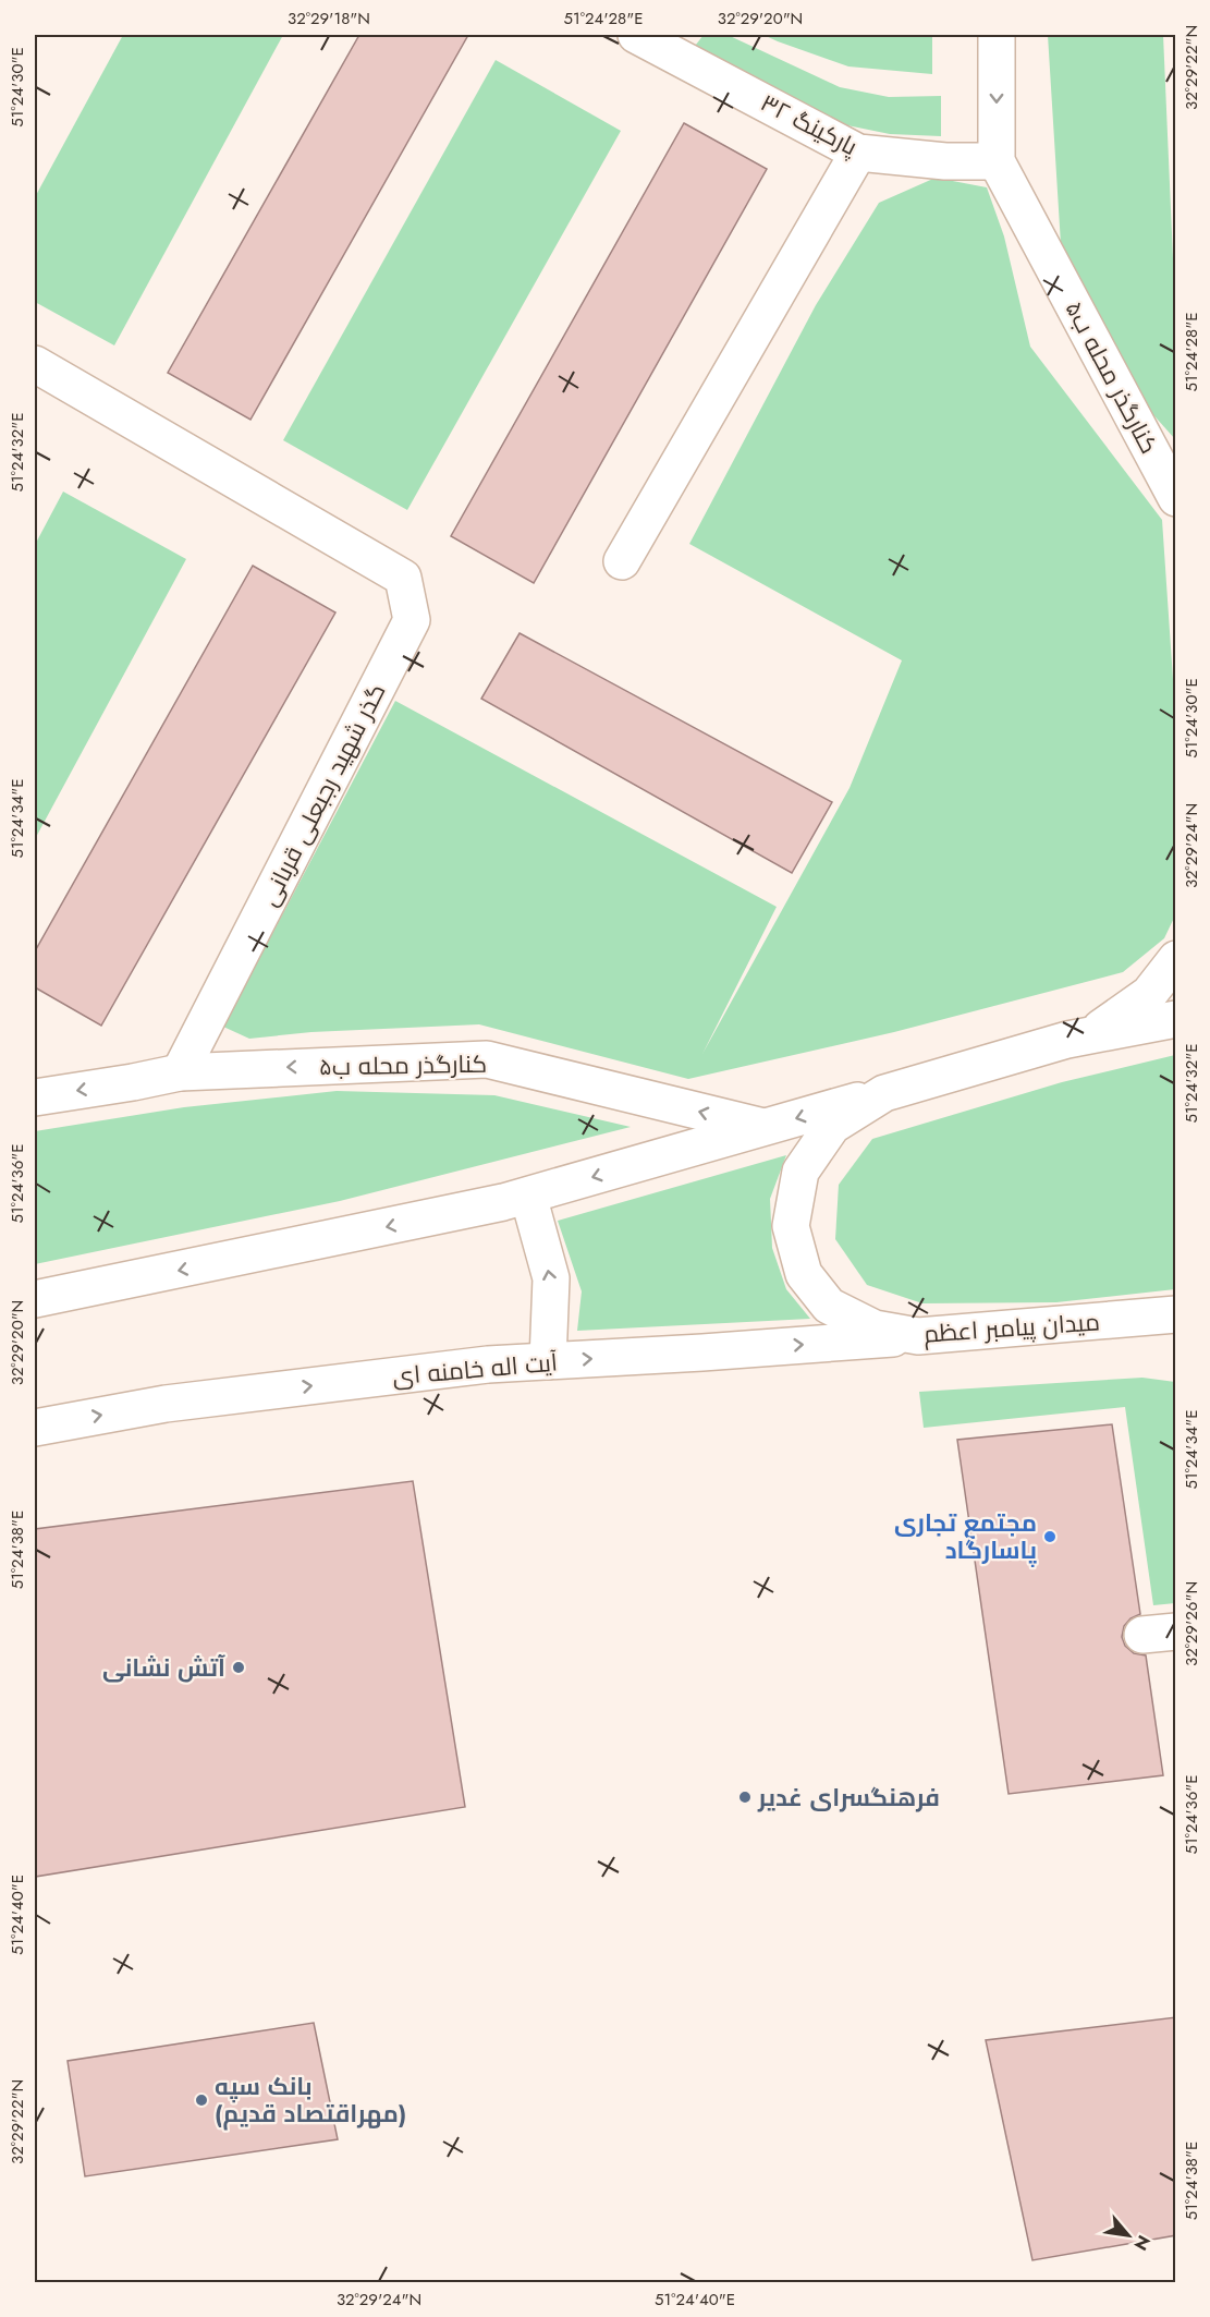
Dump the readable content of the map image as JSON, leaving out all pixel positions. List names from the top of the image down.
{
  "streets": {
    "street": [
      "پارکینگ ۳۲",
      "کنارگذر محله ب۵",
      "گذر شهید رجبعلی قربانی",
      "میدان پیامبر اعظم",
      "آیت اله خامنه ای"
    ]
  },
  "crossings": [
    ["پارکینگ ۳۲", "کنارگذر محله ب۵"],
    ["کنارگذر محله ب۵", "گذر شهید رجبعلی قربانی"],
    ["میدان پیامبر اعظم", "آیت اله خامنه ای"]
  ],
  "places": [
    "مجتمع تجاری پاسارگاد",
    "آتش نشانی",
    "فرهنگسرای غدیر",
    "بانک سپه (مهراقتصاد قدیم)"
  ],
  "north": "bottom right",
  "coordinates": [
    "32°29'18\"N",
    "51°24'28\"E",
    "32°29'20\"N",
    "32°29'22\"N",
    "51°24'30\"E",
    "51°24'32\"E",
    "51°24'34\"E",
    "32°29'24\"N",
    "51°24'36\"E",
    "51°24'38\"E",
    "32°29'26\"N",
    "51°24'40\"E"
  ]
}
